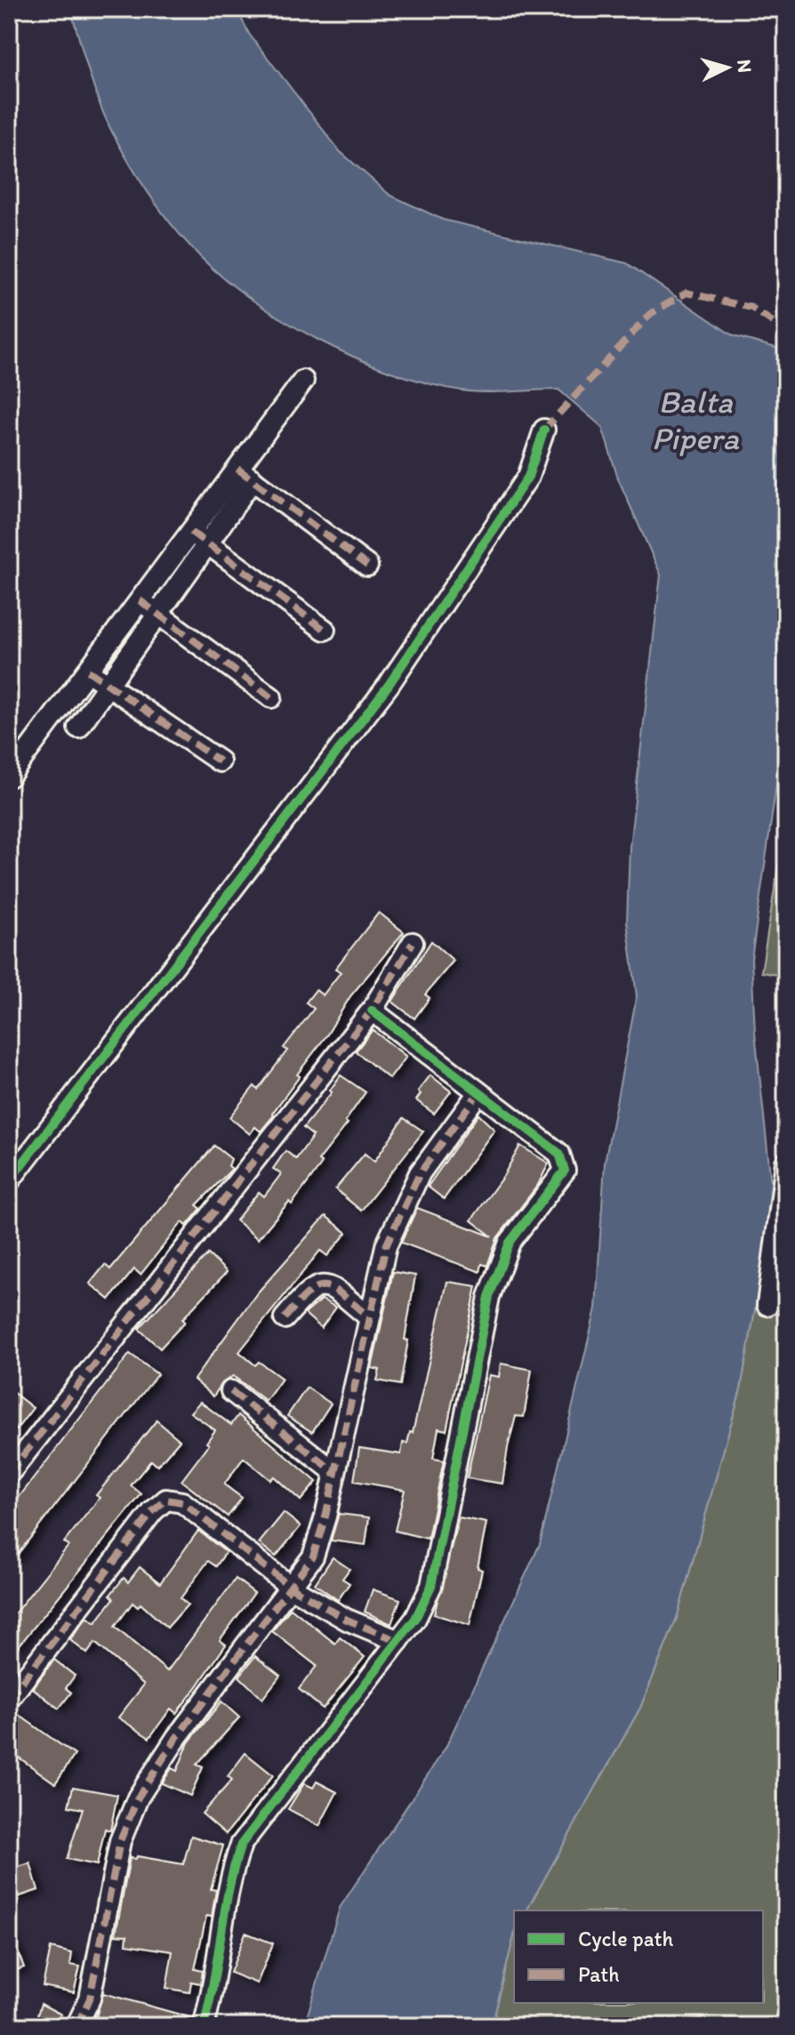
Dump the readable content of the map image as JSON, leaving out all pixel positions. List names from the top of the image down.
{
  "water": ["Balta Pipera"],
  "legend": ["Cycle path", "Path"],
  "north": "right"
}
